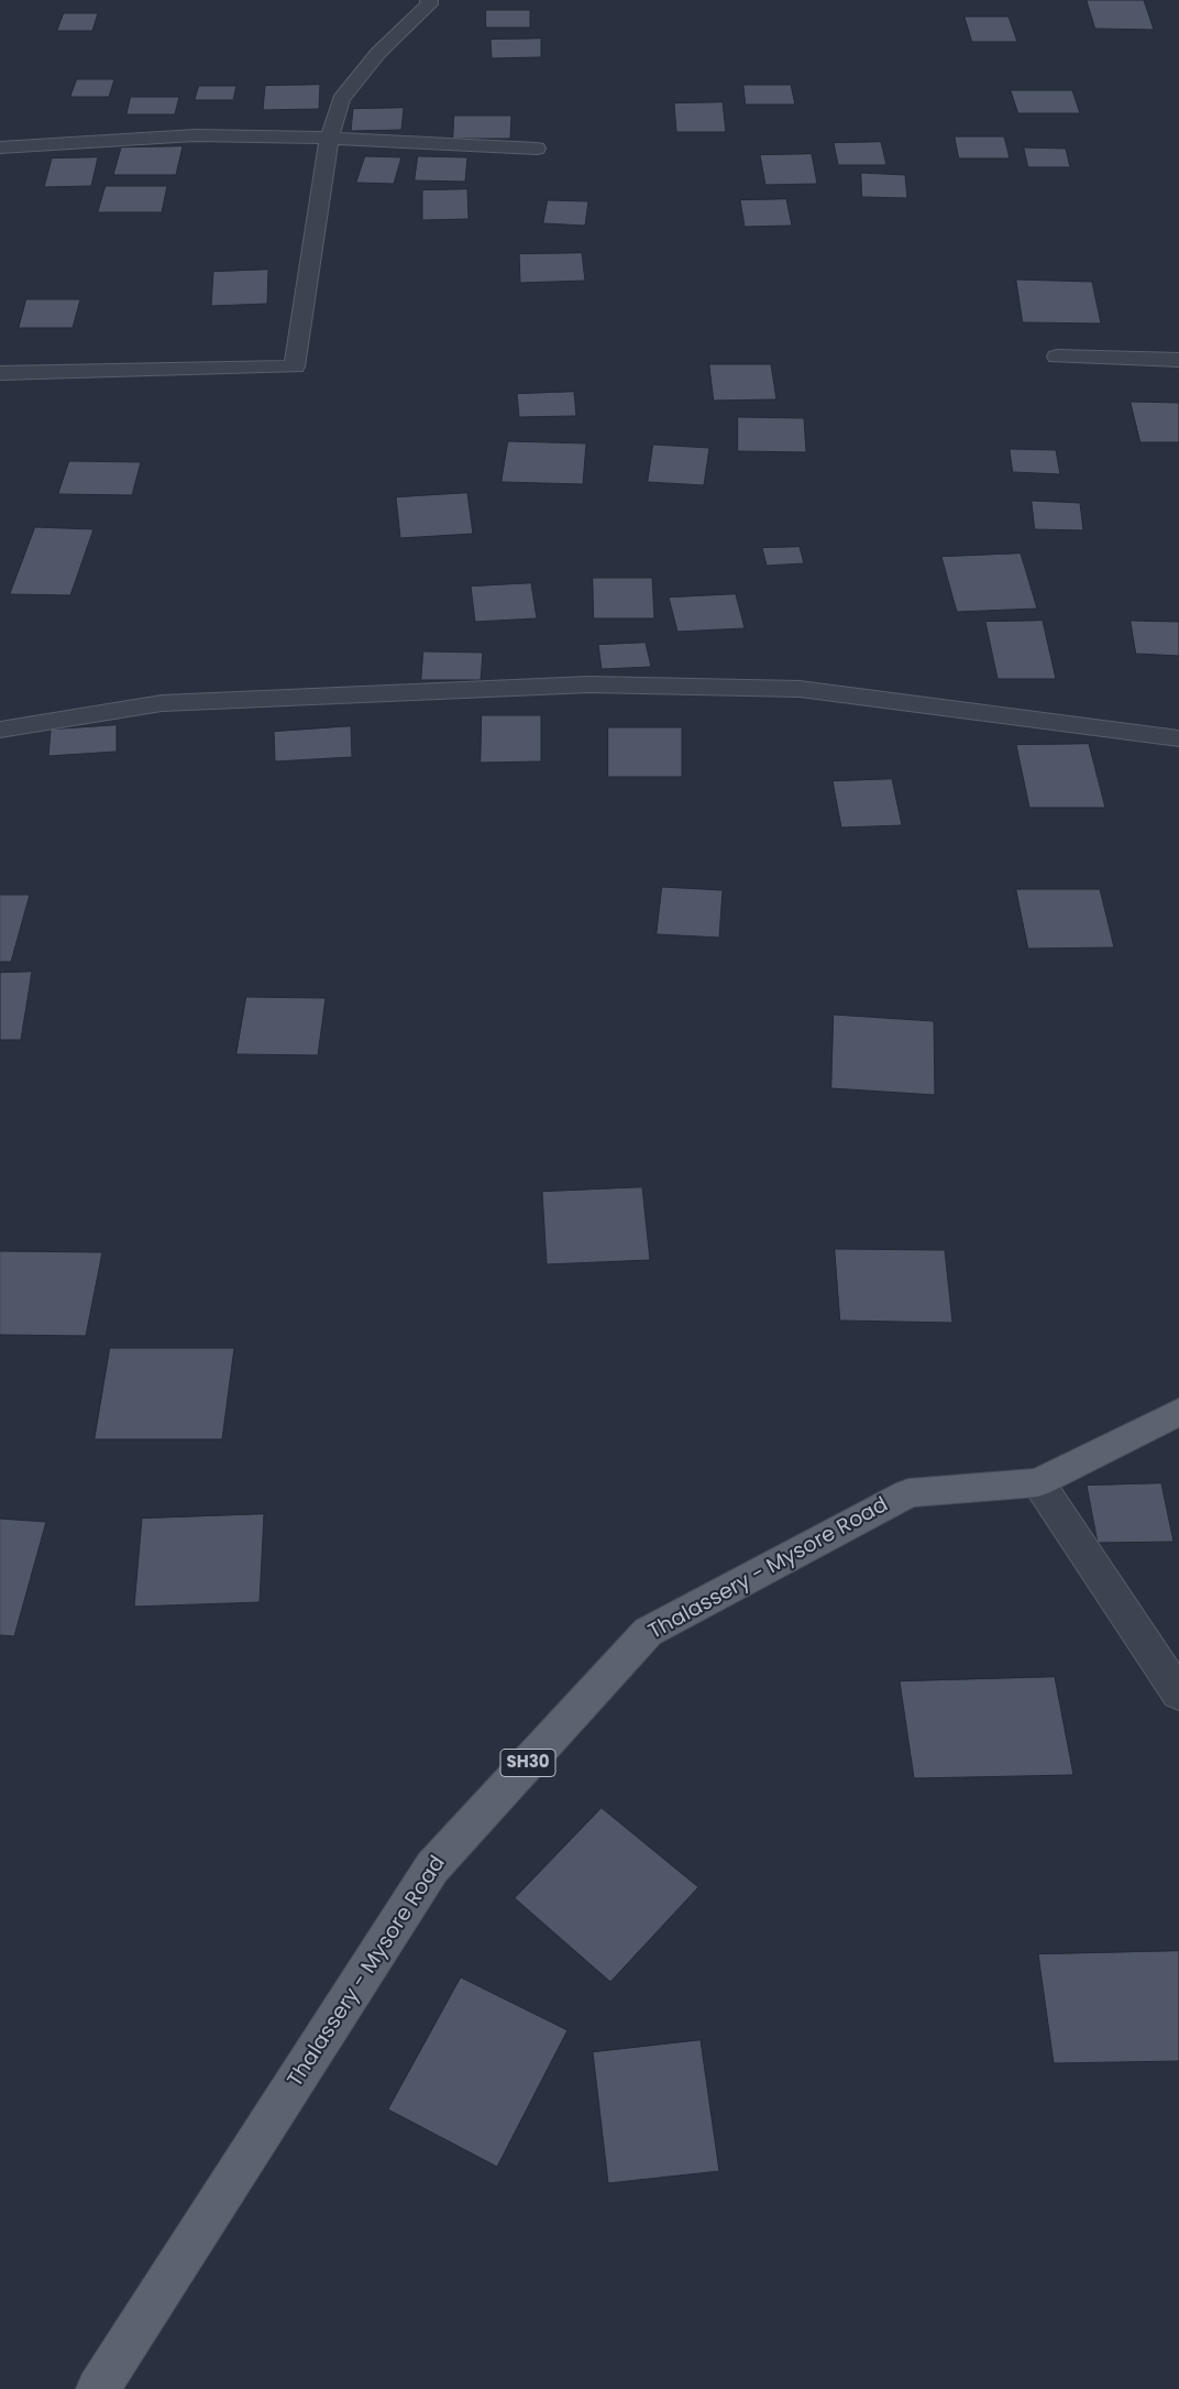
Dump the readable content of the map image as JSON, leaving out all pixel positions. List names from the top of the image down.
{
  "streets": {
    "main road": ["Thalassery - Mysore Road", "SH30"]
  }
}
